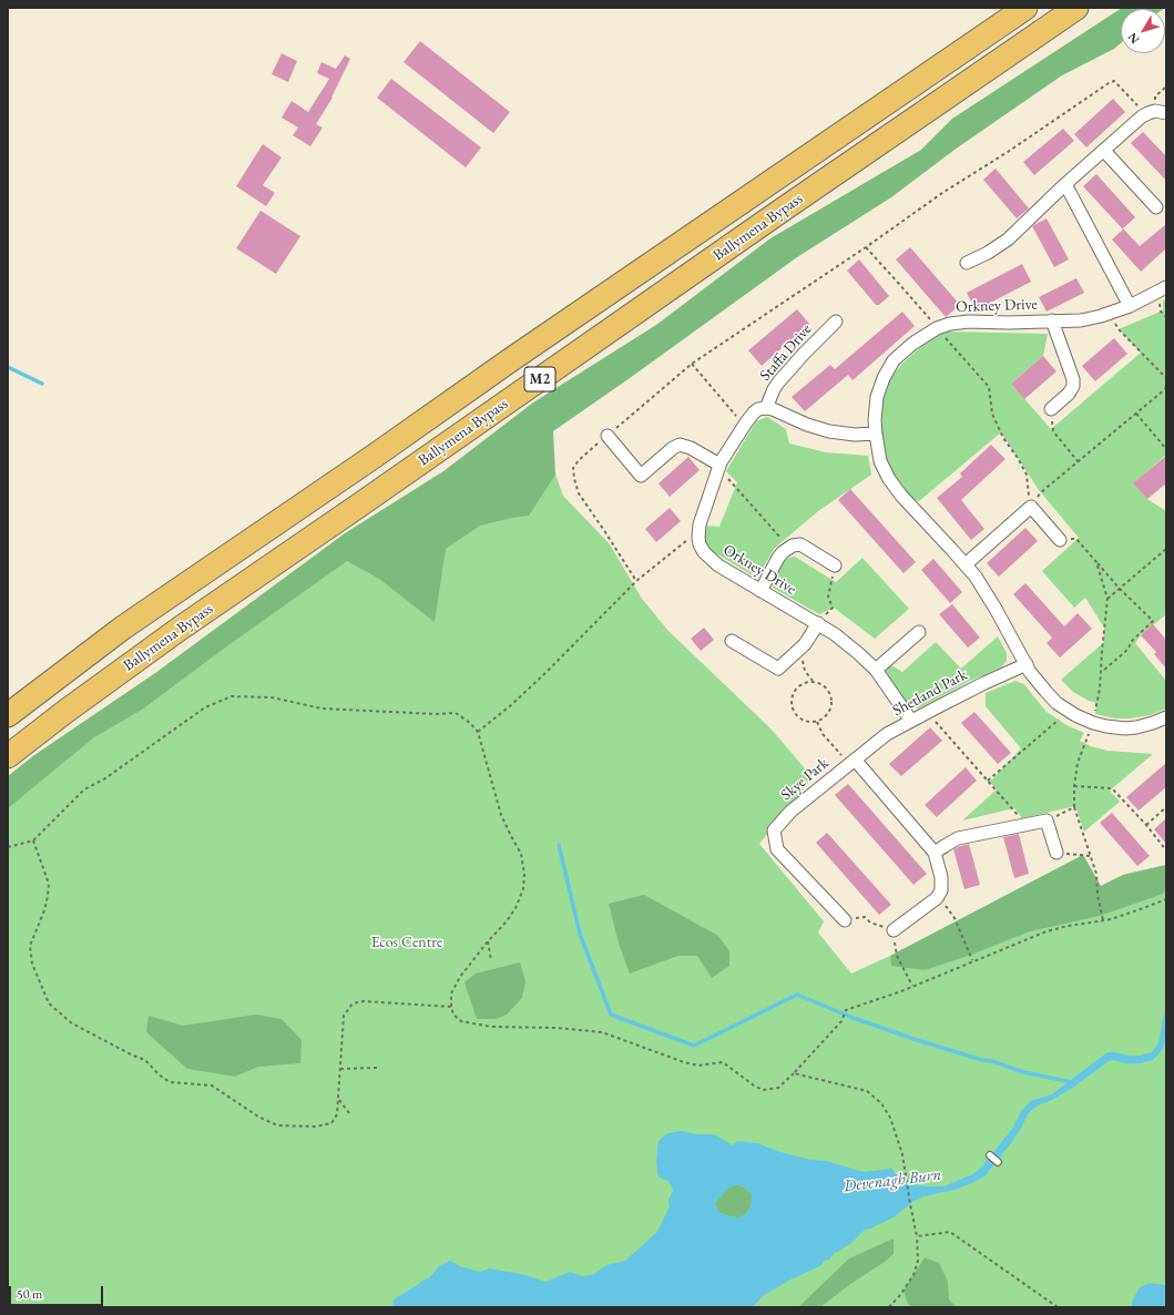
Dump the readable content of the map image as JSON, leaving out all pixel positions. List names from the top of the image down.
{
  "streets": {
    "highway": ["Ballymena Bypass", "M2"],
    "street": [
      "Orkney Drive",
      "Staffa Drive",
      "Shetland Park",
      "Skye Park"
    ]
  },
  "crossings": [
    ["Orkney Drive", "Shetland Park"],
    ["Shetland Park", "Skye Park"]
  ],
  "water": ["Devenagh Burn"],
  "parks": ["Ecos Centre"],
  "scale_bar": "50 m",
  "north": "bottom left"
}
